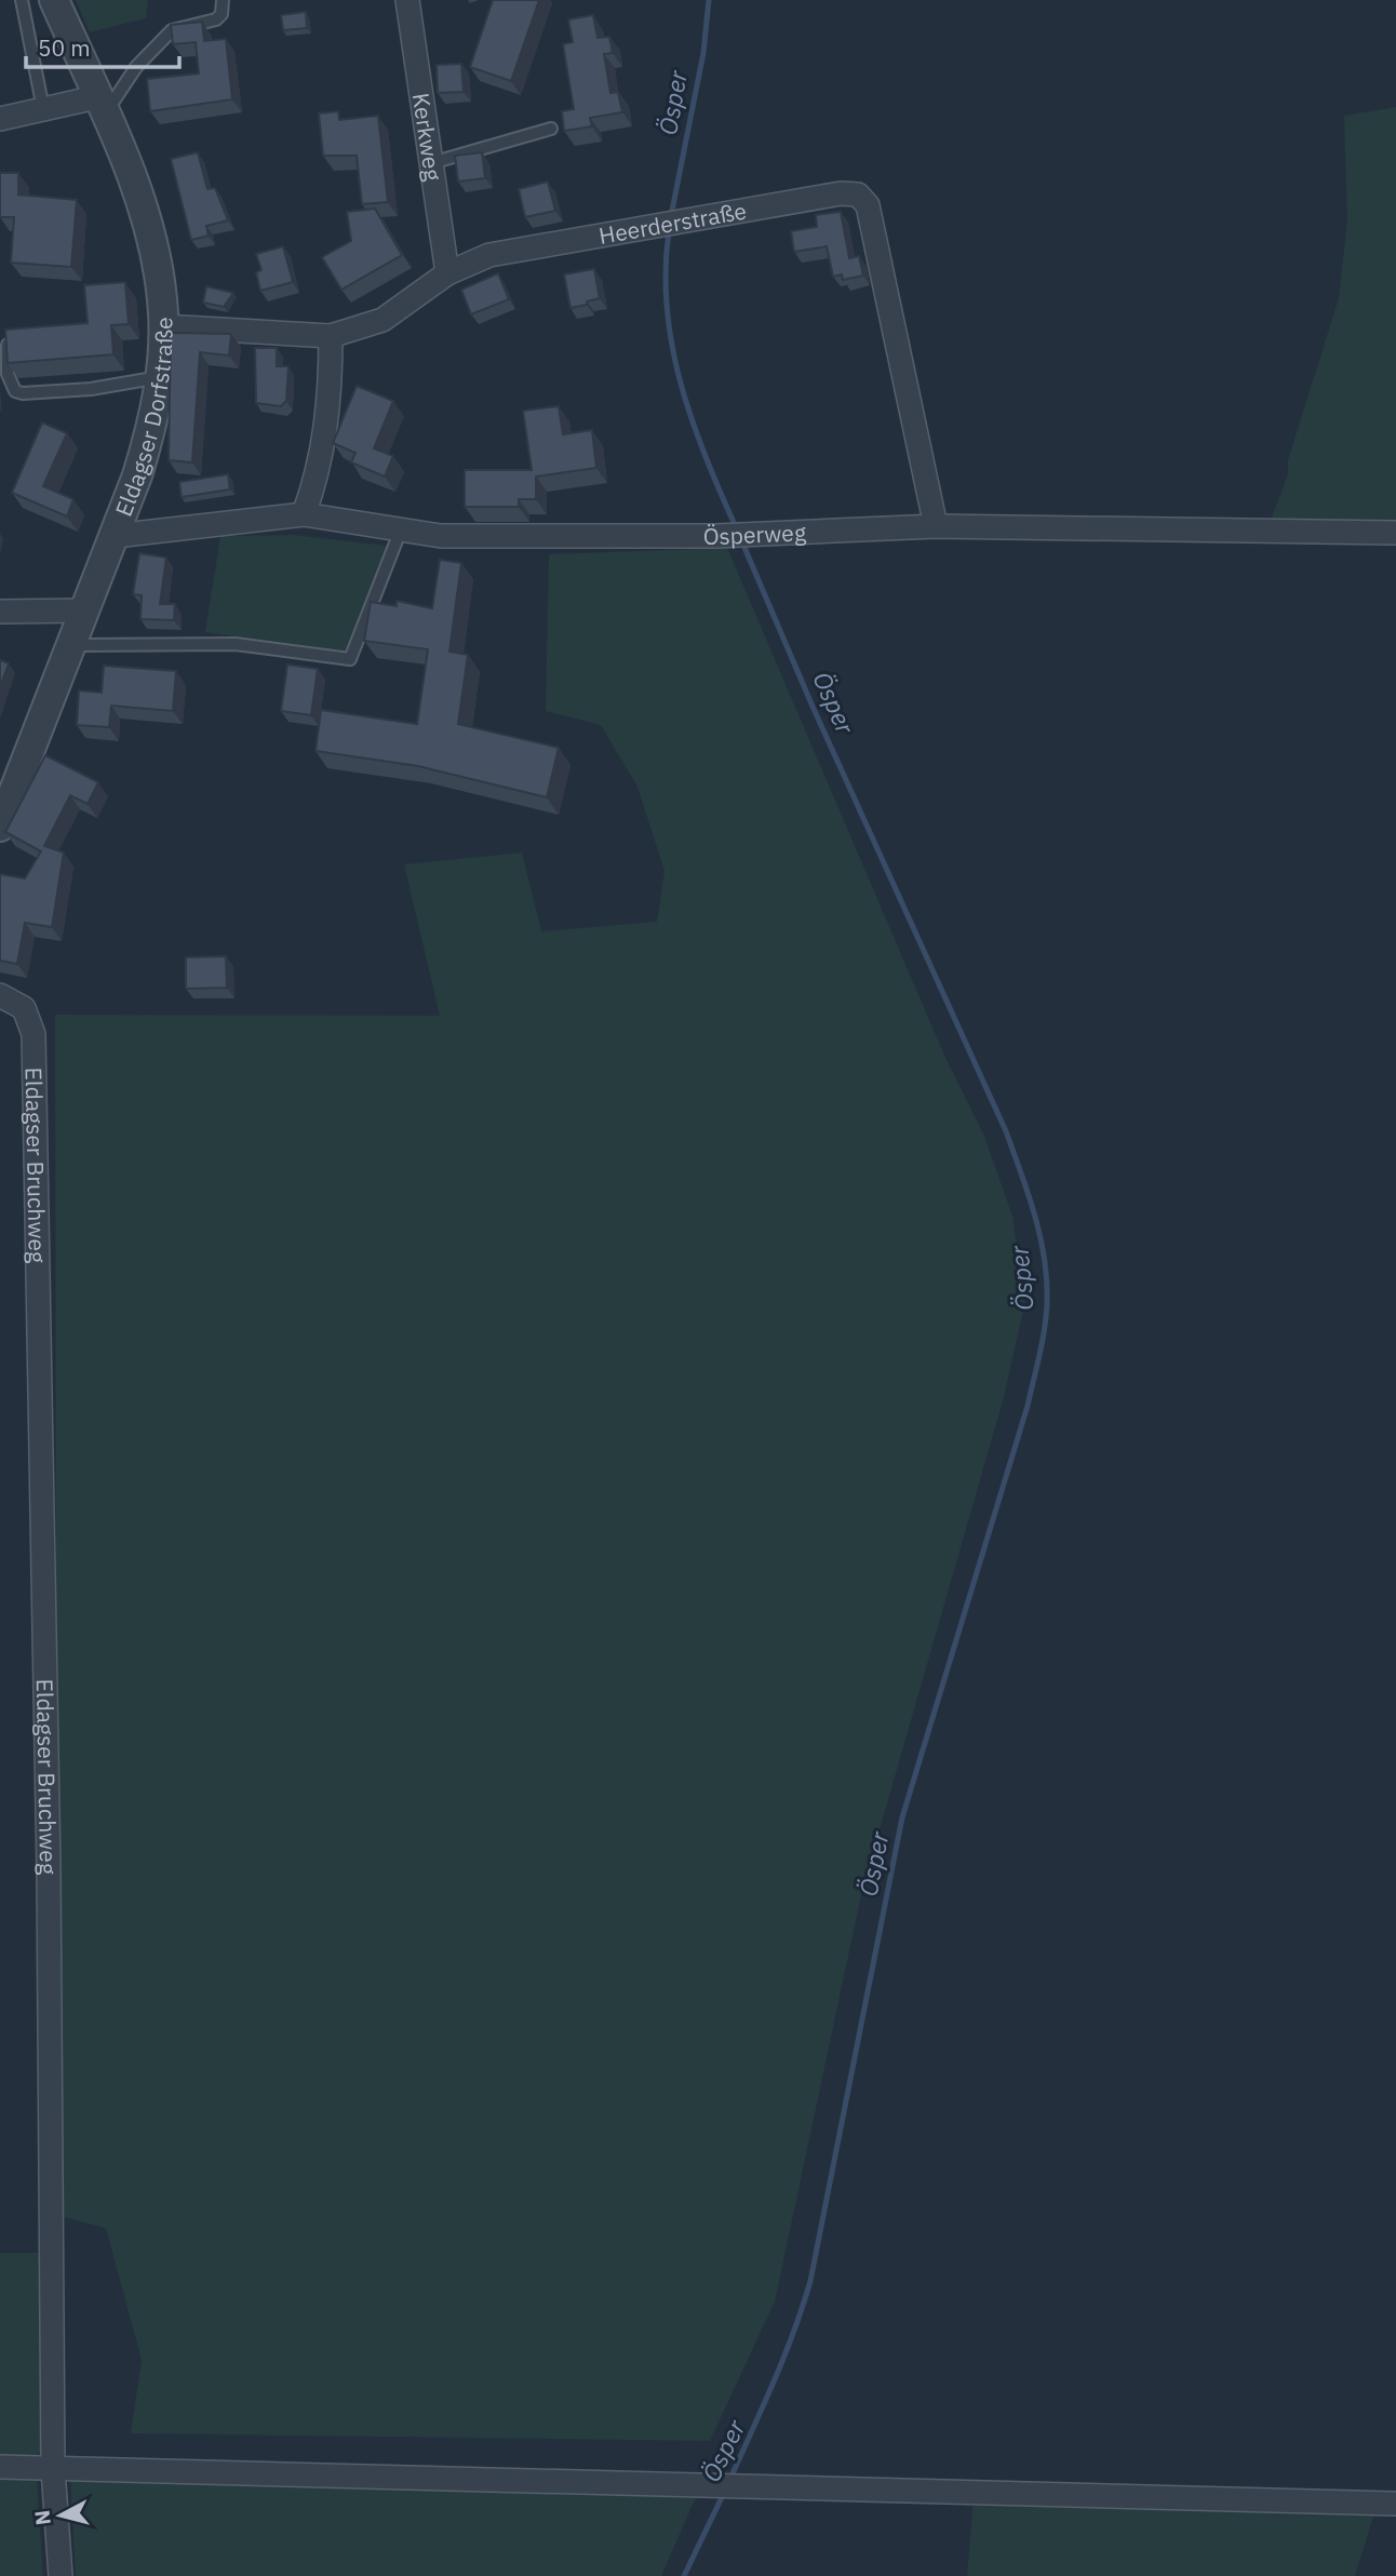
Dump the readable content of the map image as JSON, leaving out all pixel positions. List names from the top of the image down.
{
  "streets": {
    "street": [
      "Kerkweg",
      "Heerderstraße",
      "Eldagser Dorfstraße",
      "Ösperweg",
      "Eldagser Bruchweg"
    ]
  },
  "crossings": [
    ["Kerkweg", "Heerderstraße"],
    ["Heerderstraße", "Eldagser Dorfstraße"],
    ["Heerderstraße", "Ösperweg"],
    ["Eldagser Dorfstraße", "Ösperweg"]
  ],
  "water": ["Ösper"],
  "scale_bar": "50 m",
  "north": "left"
}
